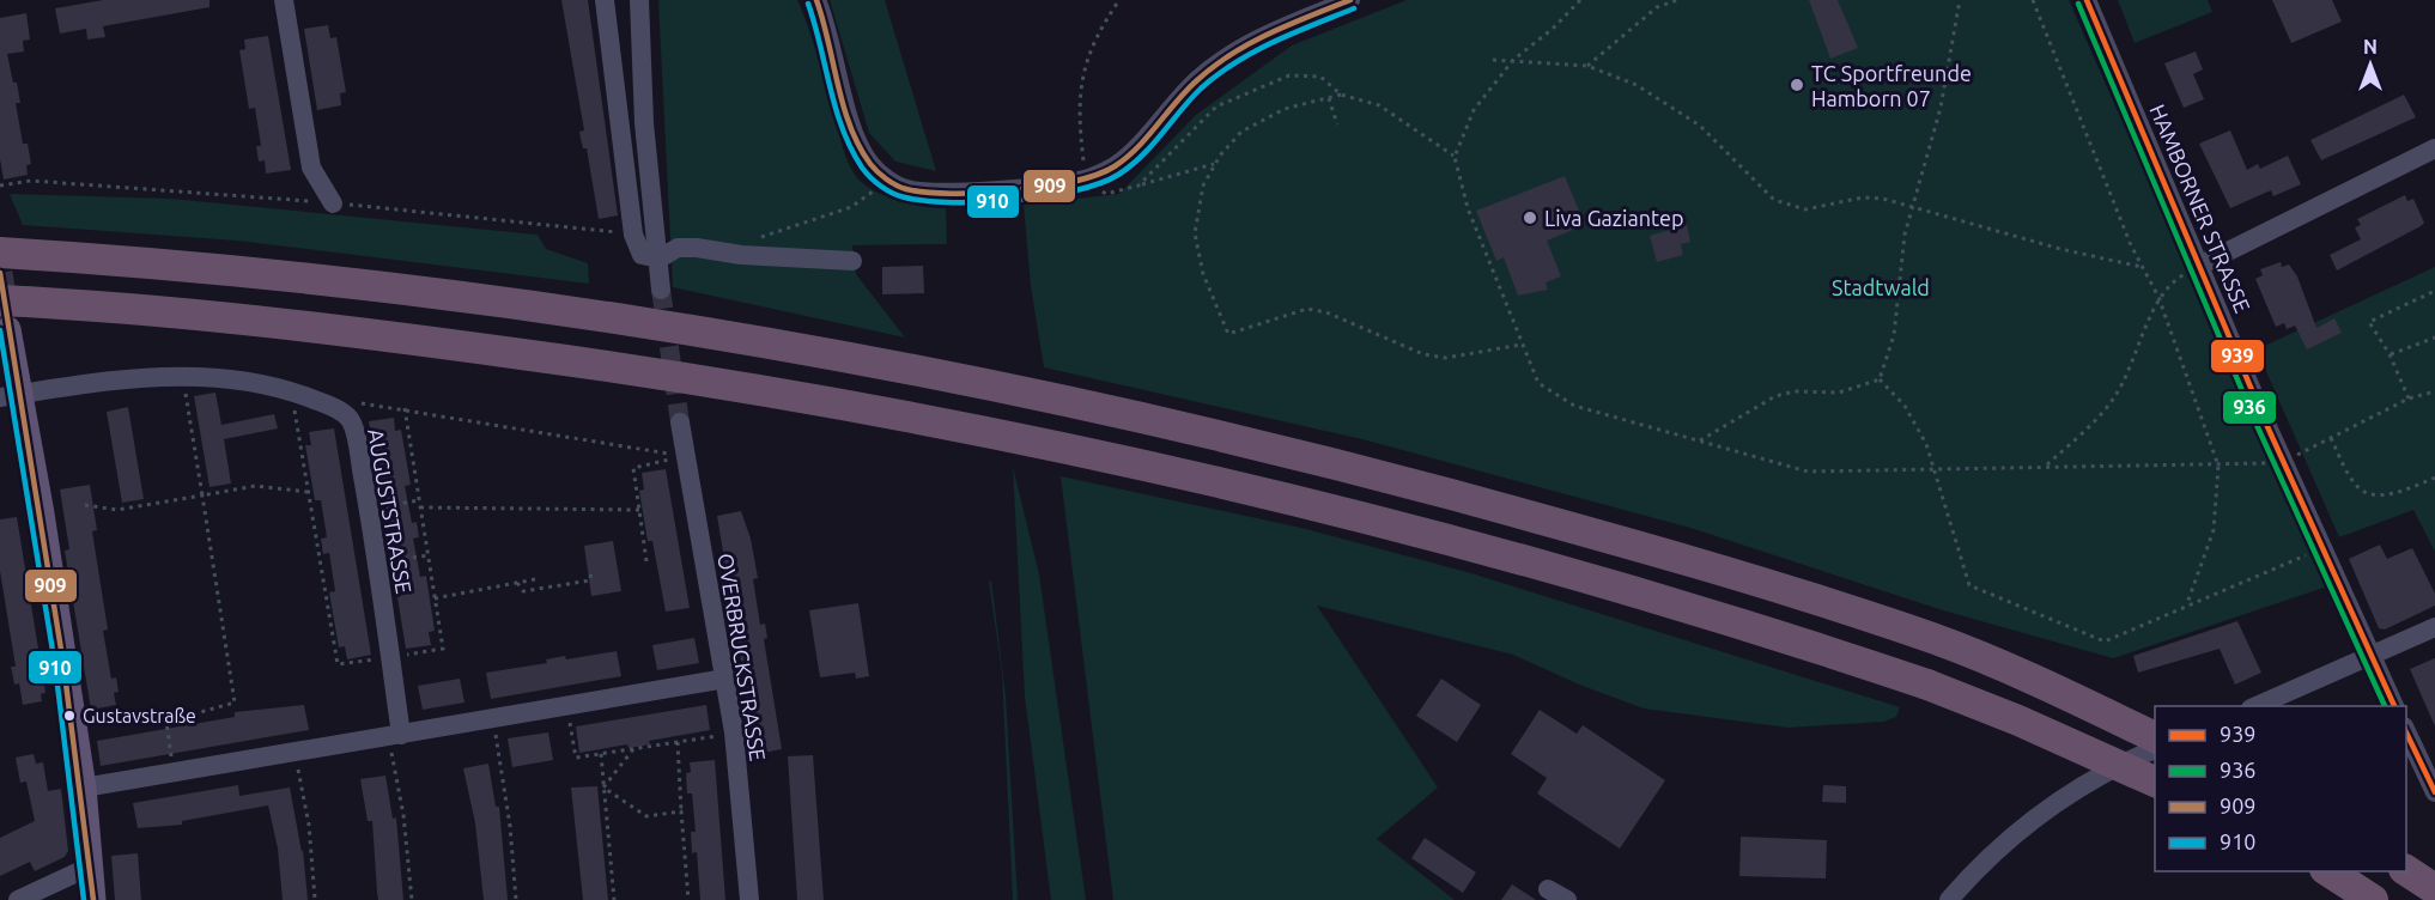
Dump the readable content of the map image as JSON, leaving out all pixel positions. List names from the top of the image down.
{
  "streets": {
    "street": ["HAMBORNER STRASSE", "AUGUSTSTRASSE", "OVERBRUCKSTRASSE"]
  },
  "parks": ["Stadtwald"],
  "places": ["TC Sportfreunde Hamborn 07", "Liva Gaziantep", "Gustavstraße"],
  "lines": [
    "transit line 939",
    "transit line 909",
    "transit line 936",
    "transit line 910"
  ],
  "legend": [
    "939",
    "936",
    "909",
    "910"
  ],
  "north": "top"
}
